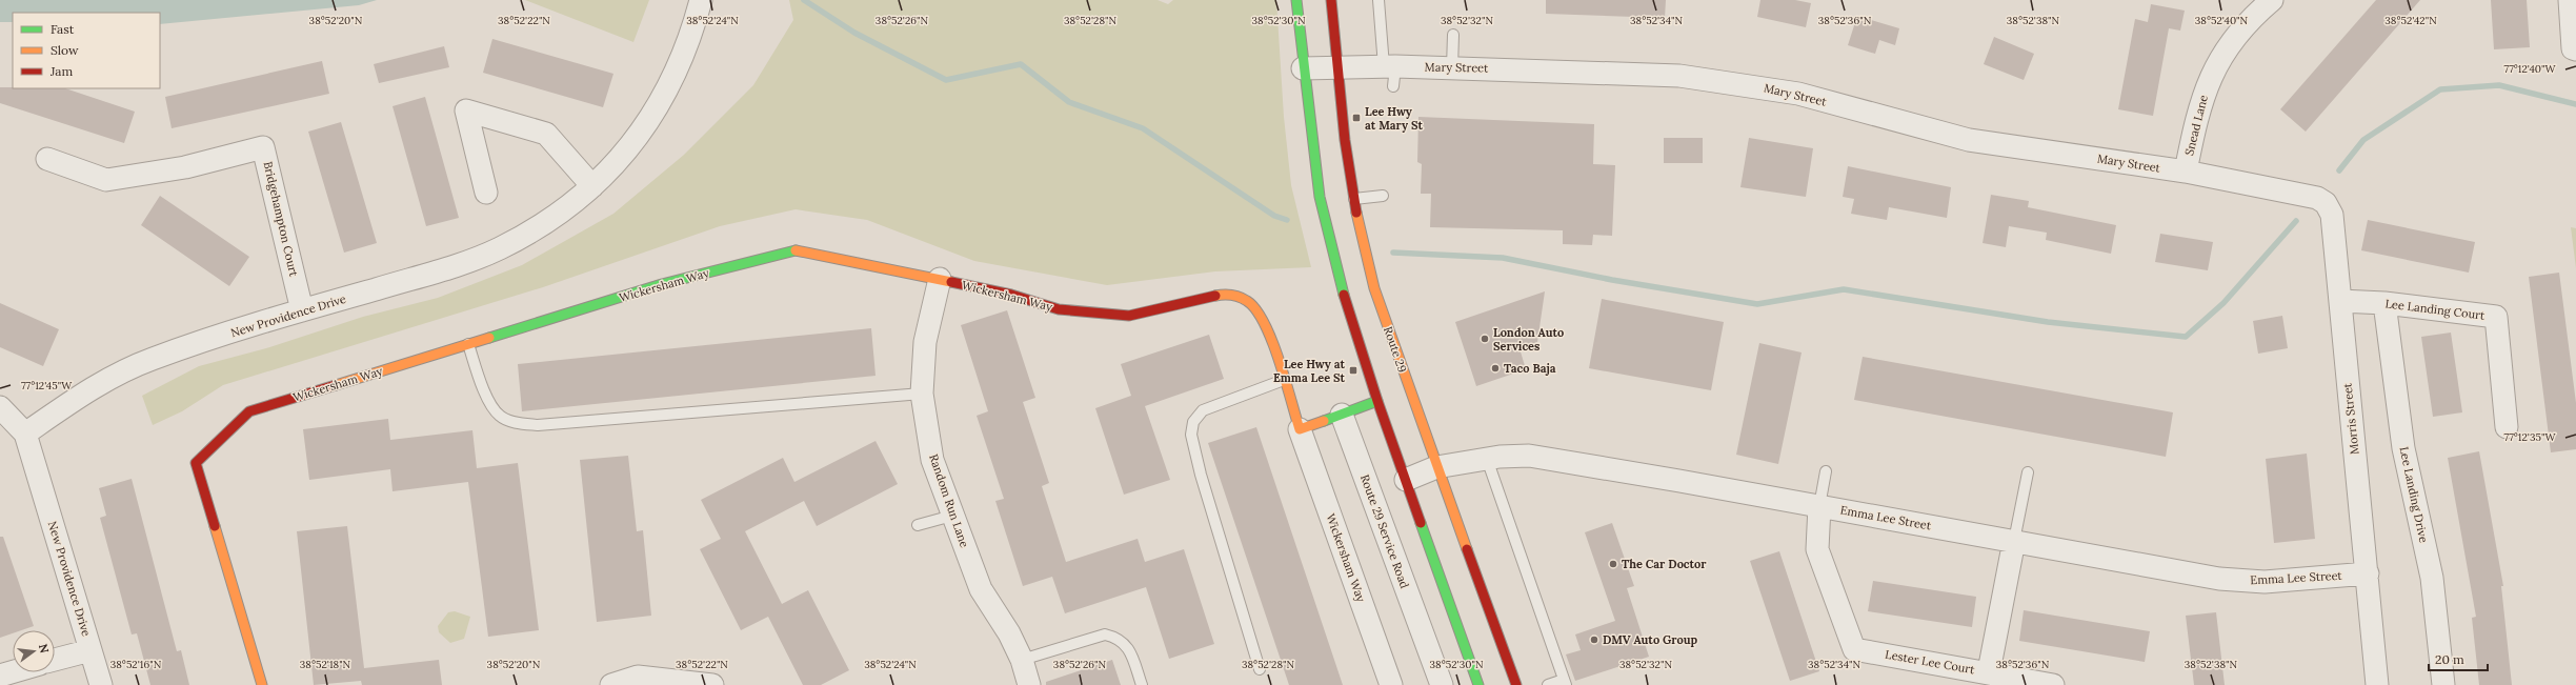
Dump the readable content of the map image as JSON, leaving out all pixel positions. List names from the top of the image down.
{
  "streets": {
    "street": [
      "Mary Street",
      "Snead Lane",
      "Bridgehampton Court",
      "Wickersham Way",
      "Lee Landing Court",
      "New Providence Drive",
      "Route 29",
      "Morris Street",
      "Lee Landing Drive",
      "Random Run Lane",
      "Emma Lee Street",
      "Route 29 Service Road",
      "Lester Lee Court"
    ]
  },
  "crossings": [
    ["Mary Street", "Snead Lane"],
    ["Mary Street", "Route 29"],
    ["Mary Street", "Morris Street"],
    ["Bridgehampton Court", "New Providence Drive"],
    ["Wickersham Way", "Random Run Lane"],
    ["Lee Landing Court", "Morris Street"],
    ["Lee Landing Court", "Lee Landing Drive"],
    ["Route 29", "Emma Lee Street"],
    ["Morris Street", "Emma Lee Street"],
    ["Emma Lee Street", "Lester Lee Court"]
  ],
  "places": {
    "transit": ["Lee Hwy at Mary St", "Lee Hwy at Emma Lee St"],
    "other": [
      "London Auto Services",
      "Taco Baja",
      "The Car Doctor",
      "DMV Auto Group"
    ]
  },
  "legend": ["Fast", "Slow", "Jam"],
  "scale_bar": "20 m",
  "north": "right",
  "coordinates": [
    "38°52'20\"N",
    "38°52'22\"N",
    "38°52'24\"N",
    "38°52'30\"N",
    "38°52'32\"N",
    "38°52'36\"N",
    "38°52'38\"N",
    "38°52'42\"N",
    "38°52'26\"N",
    "38°52'28\"N",
    "38°52'34\"N",
    "38°52'40\"N",
    "77°12'40\"W",
    "77°12'45\"W",
    "77°12'35\"W",
    "38°52'16\"N",
    "38°52'18\"N"
  ]
}
